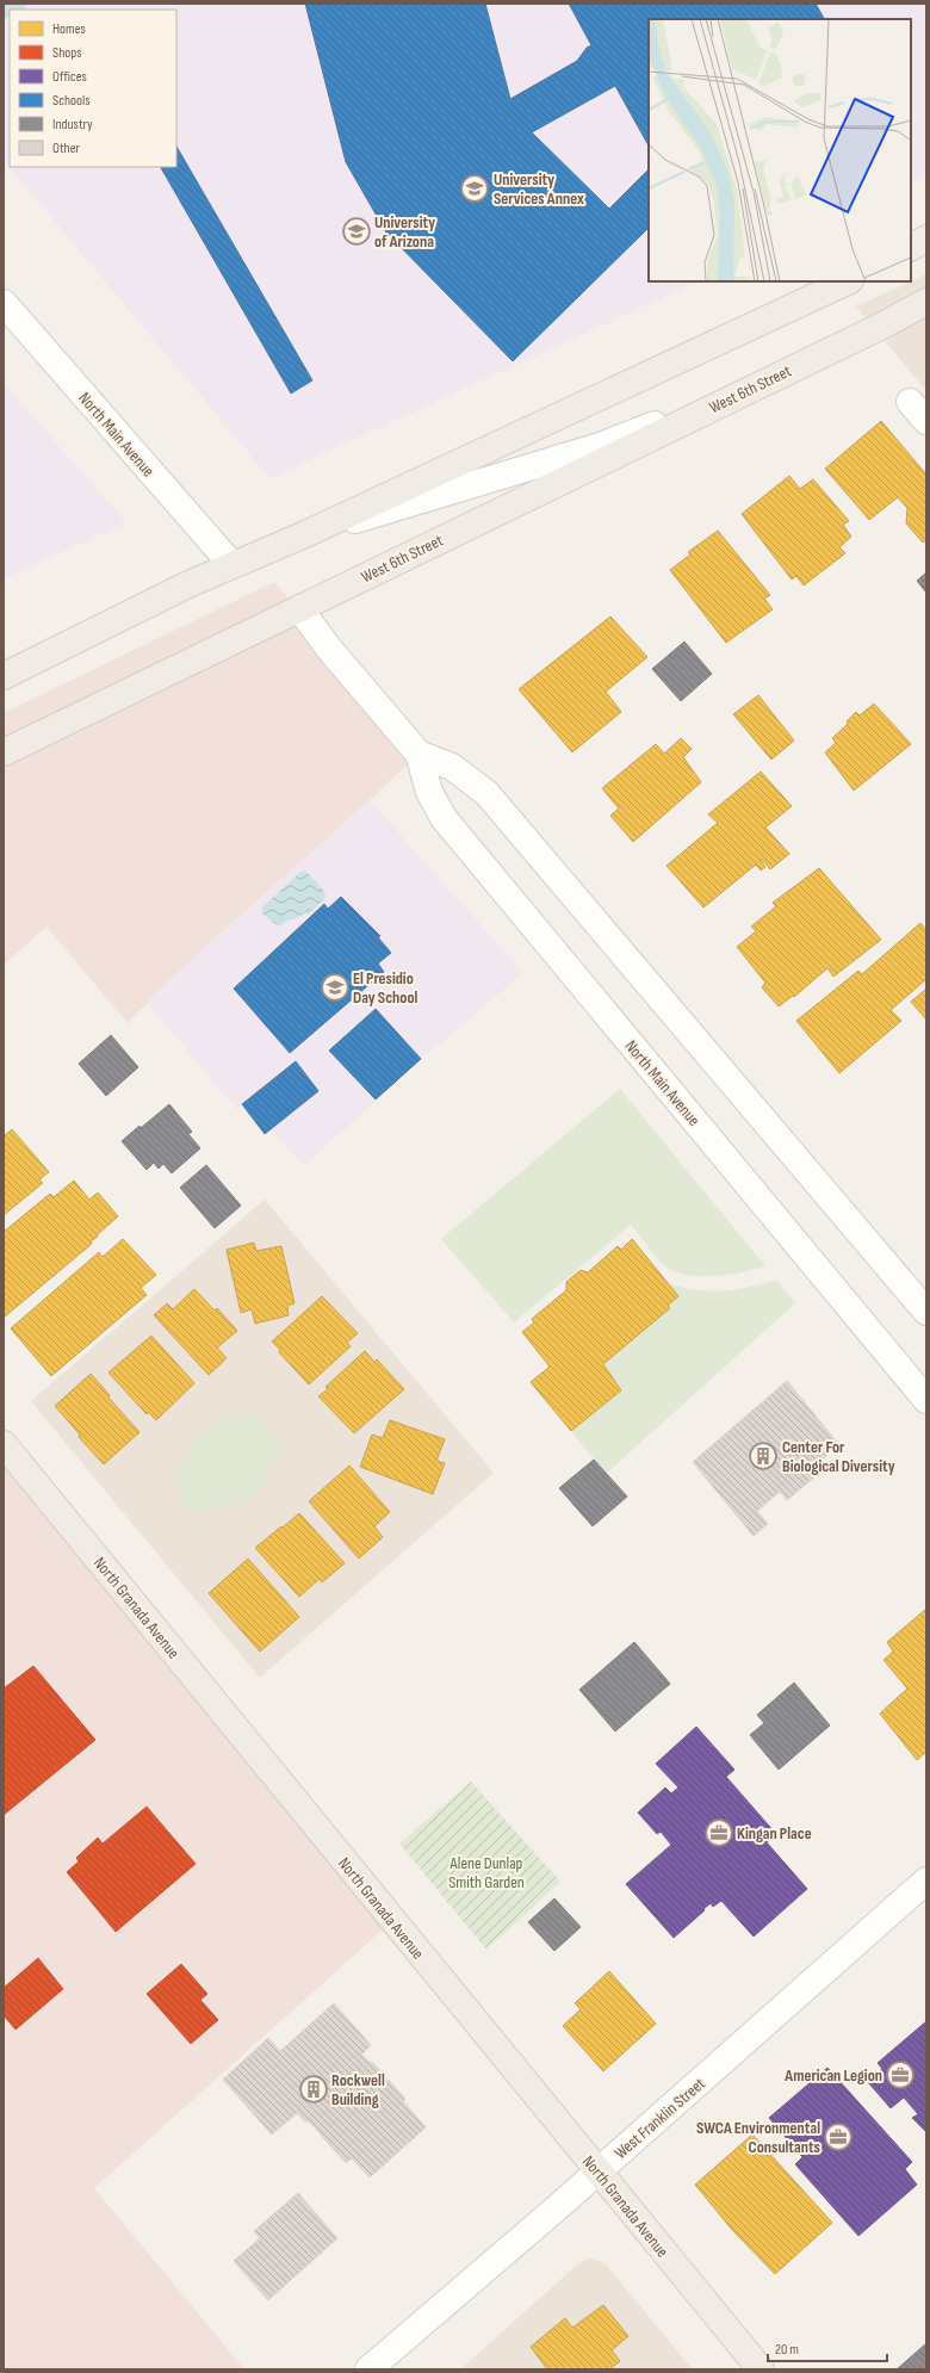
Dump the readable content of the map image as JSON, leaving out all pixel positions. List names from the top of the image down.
{
  "streets": {
    "main road": ["West 6th Street", "North Granada Avenue"],
    "street": ["North Main Avenue", "West Franklin Street"]
  },
  "crossings": [
    ["West 6th Street", "North Main Avenue"],
    ["North Granada Avenue", "West Franklin Street"]
  ],
  "parks": ["Alene Dunlap Smith Garden"],
  "places": {
    "school or university": ["University Services Annex", "University of Arizona", "El Presidio Day School"],
    "building": ["Center For Biological Diversity", "Rockwell Building"],
    "office": ["Kingan Place", "American Legion", "SWCA Environmental Consultants"]
  },
  "legend": [
    "Homes",
    "Shops",
    "Offices",
    "Schools",
    "Industry",
    "Other"
  ],
  "scale_bar": "20 m"
}
